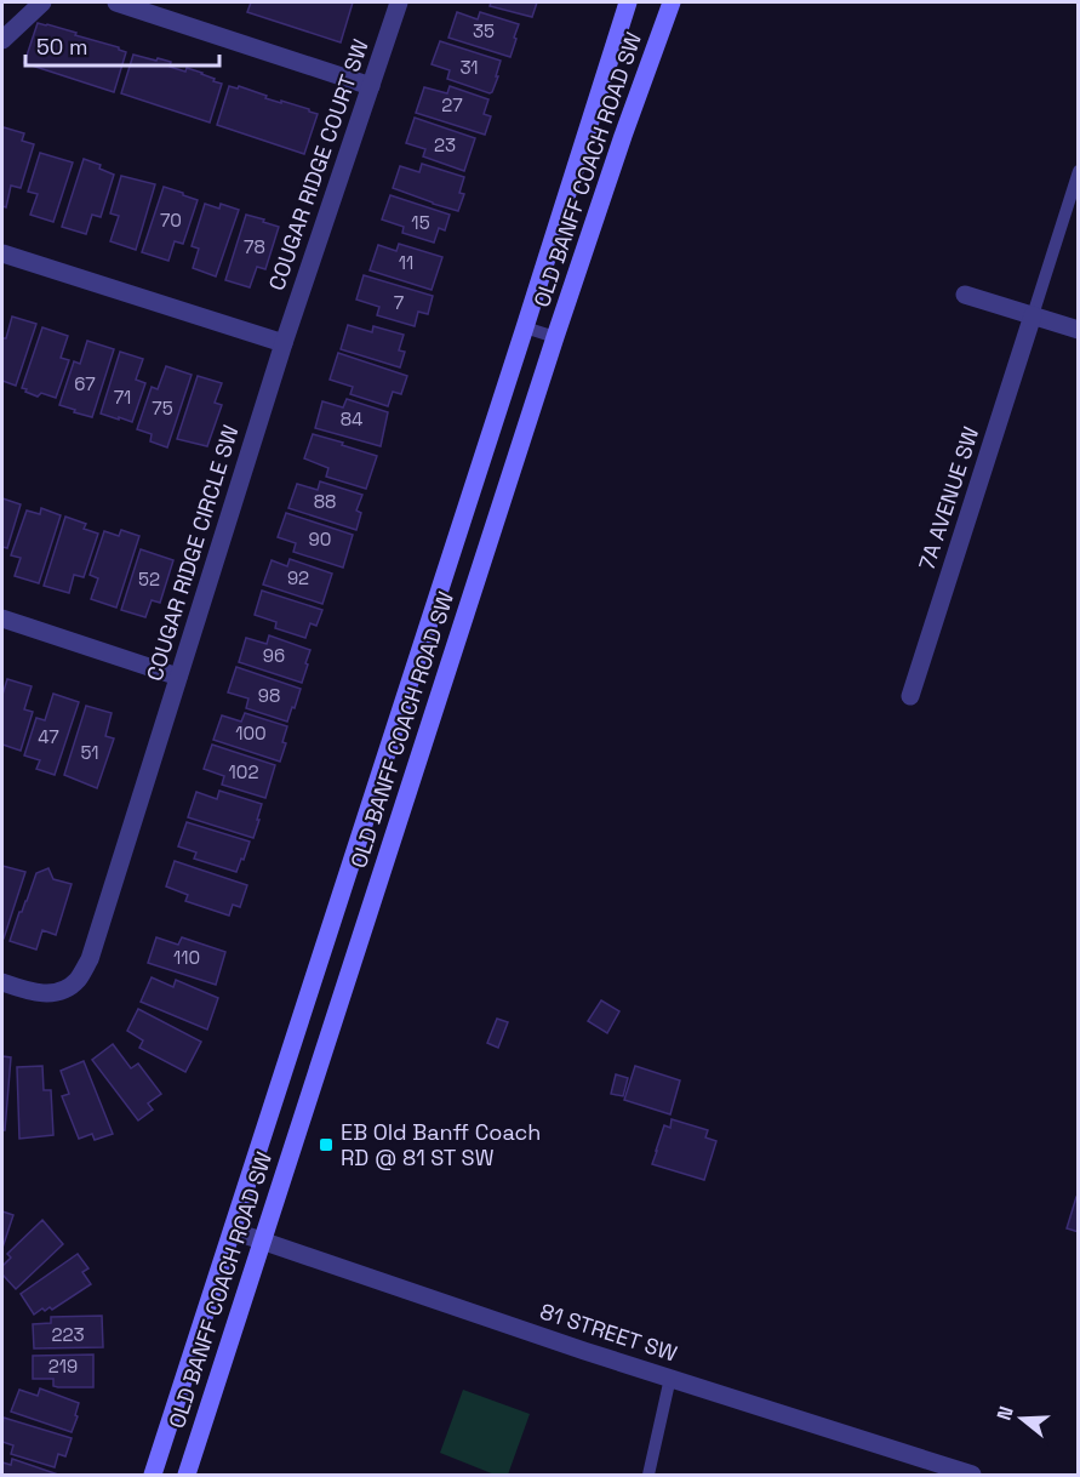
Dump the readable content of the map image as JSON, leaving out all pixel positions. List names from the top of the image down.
{
  "streets": {
    "main road": ["OLD BANFF COACH ROAD SW"],
    "street": [
      "COUGAR RIDGE COURT SW",
      "7A AVENUE SW",
      "COUGAR RIDGE CIRCLE SW",
      "81 STREET SW"
    ]
  },
  "crossings": [
    ["COUGAR RIDGE COURT SW", "COUGAR RIDGE CIRCLE SW"],
    ["OLD BANFF COACH ROAD SW", "81 STREET SW"]
  ],
  "places": {
    "transit": ["EB Old Banff Coach RD @ 81 ST SW"]
  },
  "house_numbers": [
    "35",
    "31",
    "27",
    "23",
    "70",
    "15",
    "78",
    "11",
    "7",
    "67",
    "71",
    "75",
    "84",
    "88",
    "90",
    "92",
    "52",
    "96",
    "98",
    "100",
    "47",
    "51",
    "102",
    "110",
    "223",
    "219"
  ],
  "scale_bar": "50 m",
  "north": "left"
}
